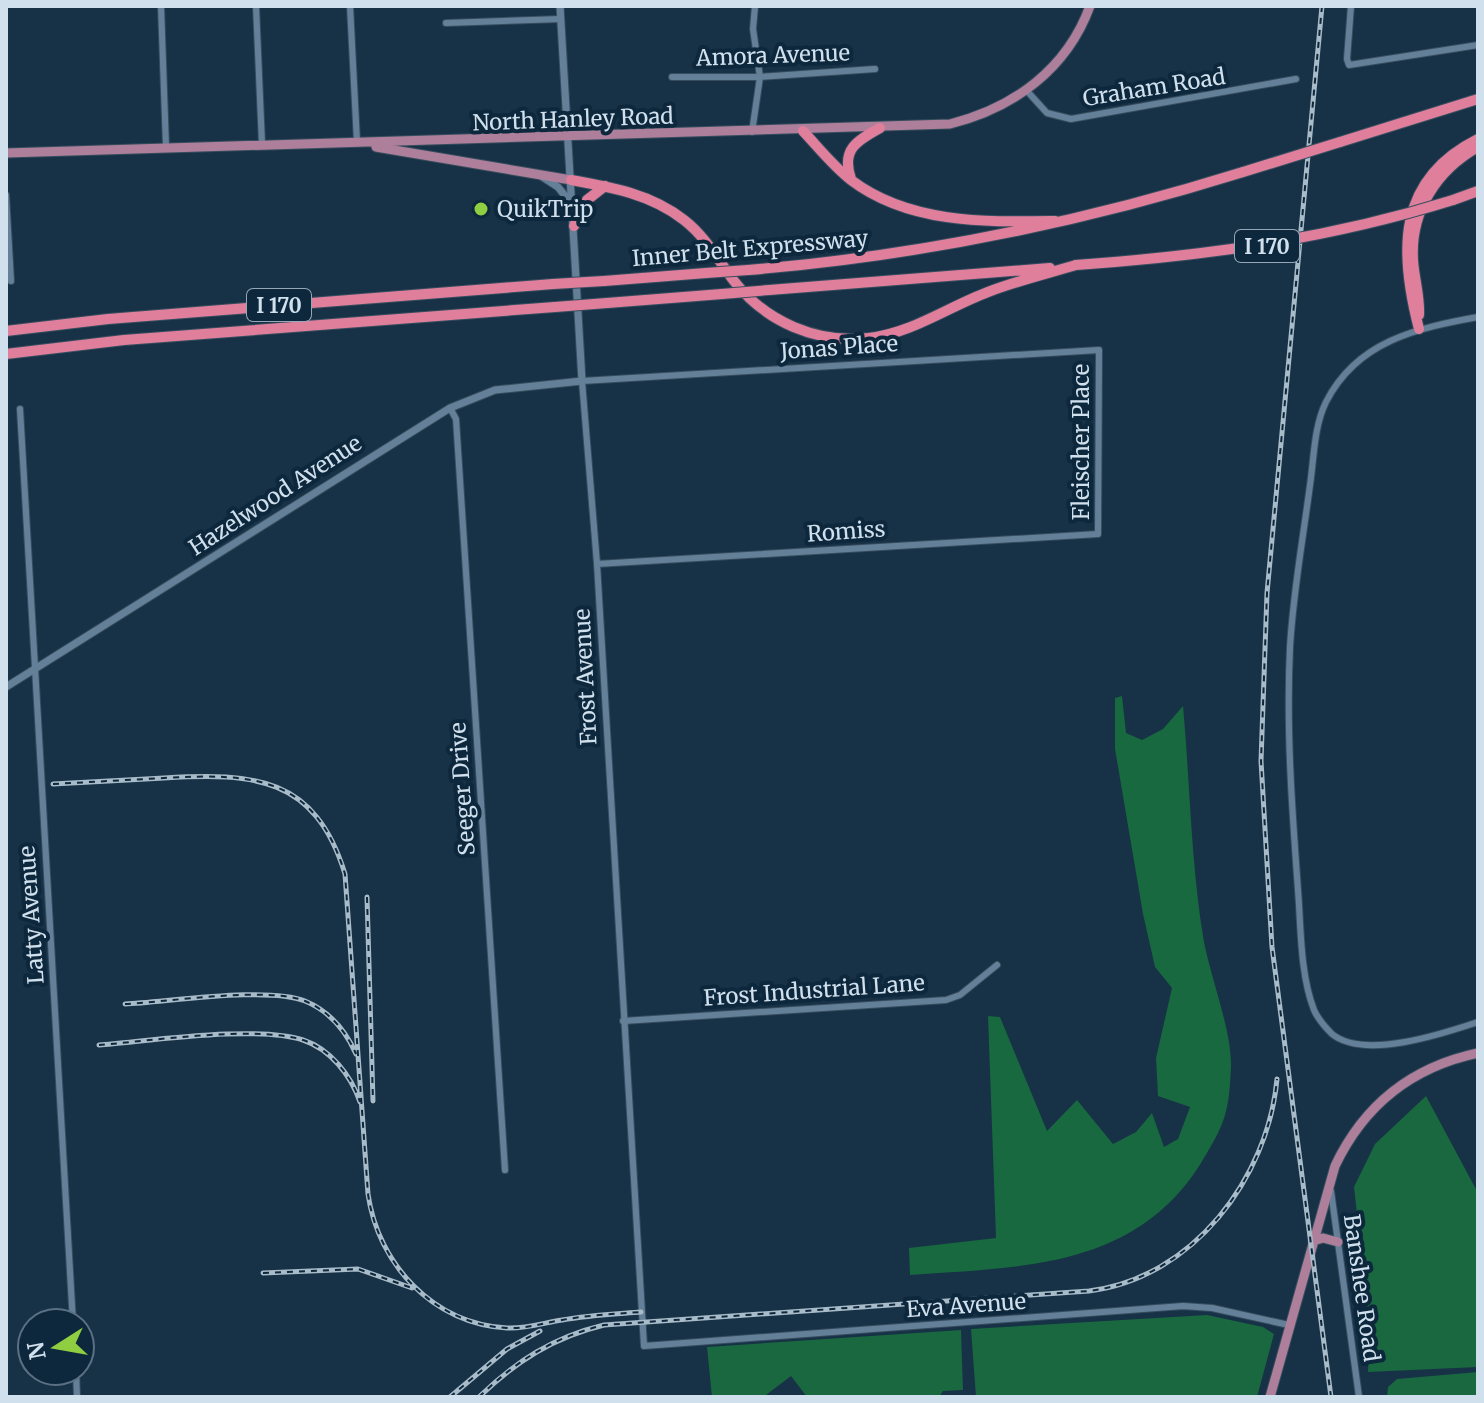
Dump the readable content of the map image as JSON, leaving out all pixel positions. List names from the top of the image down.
{
  "streets": {
    "highway": ["I 170", "Inner Belt Expressway"],
    "main road": ["North Hanley Road"],
    "street": [
      "Amora Avenue",
      "Graham Road",
      "Jonas Place",
      "Fleischer Place",
      "Hazelwood Avenue",
      "Romiss",
      "Frost Avenue",
      "Seeger Drive",
      "Latty Avenue",
      "Frost Industrial Lane",
      "Banshee Road",
      "Eva Avenue"
    ]
  },
  "crossings": [
    ["Graham Road", "North Hanley Road"],
    ["North Hanley Road", "Frost Avenue"],
    ["Jonas Place", "Fleischer Place"],
    ["Jonas Place", "Hazelwood Avenue"],
    ["Jonas Place", "Frost Avenue"],
    ["Fleischer Place", "Romiss"],
    ["Hazelwood Avenue", "Frost Avenue"],
    ["Hazelwood Avenue", "Seeger Drive"],
    ["Hazelwood Avenue", "Latty Avenue"],
    ["Romiss", "Frost Avenue"],
    ["Frost Avenue", "Frost Industrial Lane"],
    ["Frost Avenue", "Eva Avenue"]
  ],
  "places": ["QuikTrip"],
  "north": "left"
}
